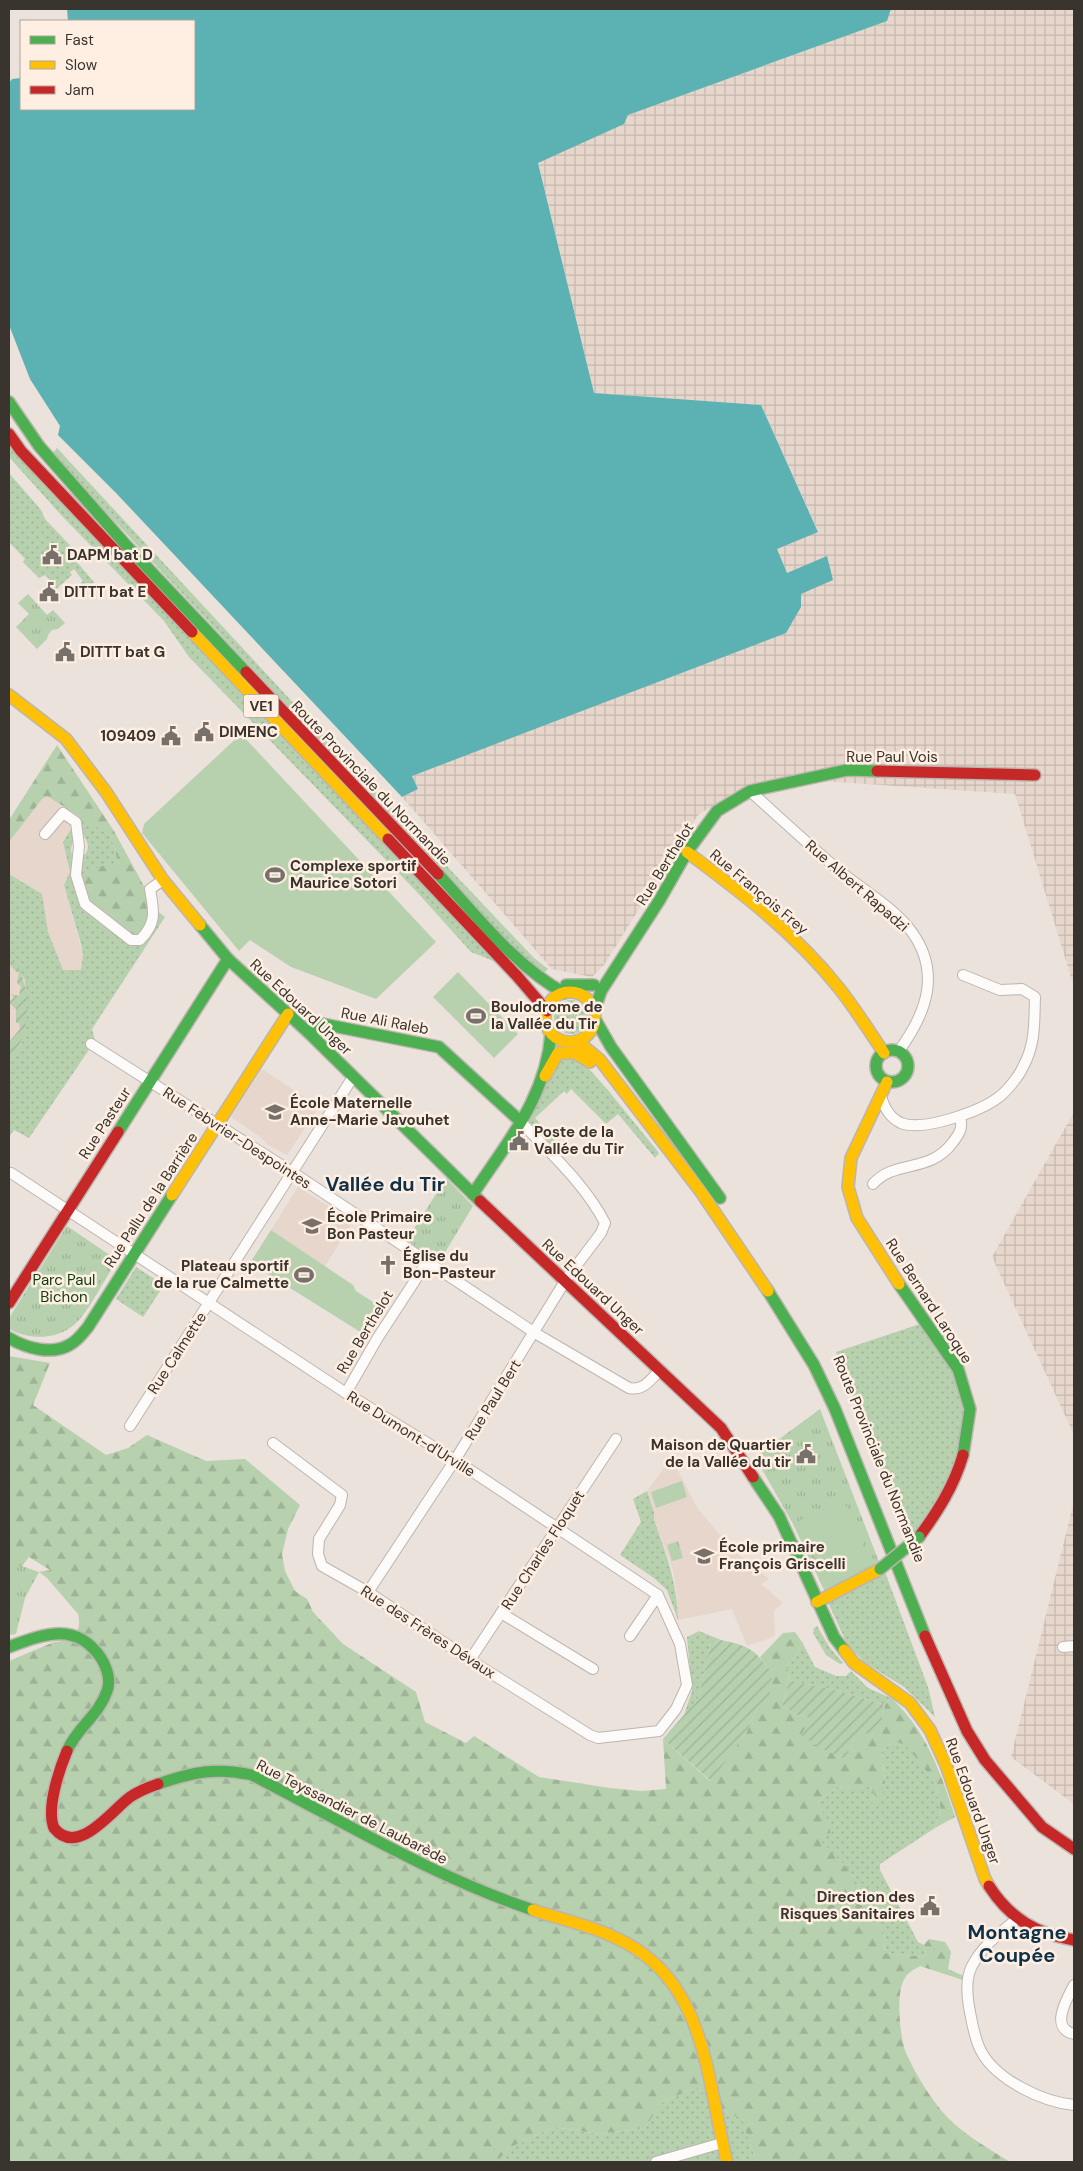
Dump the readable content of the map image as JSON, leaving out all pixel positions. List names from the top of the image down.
{
  "streets": {
    "main road": [
      "VE1",
      "Rue Paul Vois",
      "Route Provinciale du Normandie",
      "Rue Berthelot",
      "Rue François Frey",
      "Rue Edouard Unger",
      "Rue Ali Raleb",
      "Rue Pasteur",
      "Rue Pallu de la Barrière",
      "Rue Bernard Laroque",
      "Rue Teyssandier de Laubarède"
    ],
    "street": [
      "Rue Albert Rapadzi",
      "Rue Febvrier-Despointes",
      "Rue Calmette",
      "Rue Paul Bert",
      "Rue Dumont-d'Urville",
      "Rue Charles Floquet",
      "Rue des Frères Dévaux"
    ]
  },
  "crossings": [
    ["Rue Paul Vois", "Rue Berthelot"],
    ["Rue Paul Vois", "Rue Albert Rapadzi"],
    ["Route Provinciale du Normandie", "Rue Berthelot"],
    ["Rue Berthelot", "Rue Albert Rapadzi"],
    ["Rue Berthelot", "Rue François Frey"],
    ["Rue Berthelot", "Rue Febvrier-Despointes"],
    ["Rue Berthelot", "Rue Dumont-d'Urville"],
    ["Rue Albert Rapadzi", "Rue François Frey"],
    ["Rue Albert Rapadzi", "Rue Bernard Laroque"],
    ["Rue François Frey", "Rue Bernard Laroque"],
    ["Rue Edouard Unger", "Rue Ali Raleb"],
    ["Rue Edouard Unger", "Rue Pasteur"],
    ["Rue Edouard Unger", "Rue Febvrier-Despointes"],
    ["Rue Edouard Unger", "Rue Pallu de la Barrière"],
    ["Rue Edouard Unger", "Rue Bernard Laroque"],
    ["Rue Edouard Unger", "Rue Calmette"],
    ["Rue Edouard Unger", "Rue Paul Bert"],
    ["Rue Ali Raleb", "Rue Paul Bert"],
    ["Rue Pasteur", "Rue Febvrier-Despointes"],
    ["Rue Pasteur", "Rue Dumont-d'Urville"],
    ["Rue Febvrier-Despointes", "Rue Pallu de la Barrière"],
    ["Rue Febvrier-Despointes", "Rue Calmette"],
    ["Rue Febvrier-Despointes", "Rue Paul Bert"],
    ["Rue Pallu de la Barrière", "Rue Dumont-d'Urville"],
    ["Rue Calmette", "Rue Dumont-d'Urville"],
    ["Rue Paul Bert", "Rue Dumont-d'Urville"],
    ["Rue Paul Bert", "Rue des Frères Dévaux"],
    ["Rue Dumont-d'Urville", "Rue Charles Floquet"],
    ["Rue Dumont-d'Urville", "Rue des Frères Dévaux"],
    ["Rue Charles Floquet", "Rue des Frères Dévaux"]
  ],
  "districts": ["Vallée du Tir", "Montagne Coupée"],
  "parks": ["Parc Paul Bichon"],
  "places": {
    "public building": [
      "DAPM bat D",
      "DITTT bat E",
      "DITTT bat G",
      "DIMENC",
      "109409",
      "Poste de la Vallée du Tir",
      "Maison de Quartier de la Vallée du tir",
      "Direction des Risques Sanitaires"
    ],
    "sports": ["Complexe sportif Maurice Sotori", "Boulodrome de la Vallée du Tir", "Plateau sportif de la rue Calmette"],
    "school or university": ["École Maternelle Anne-Marie Javouhet", "École Primaire Bon Pasteur", "École primaire François Griscelli"],
    "church": ["Église du Bon-Pasteur"]
  },
  "legend": ["Fast", "Slow", "Jam"]
}
